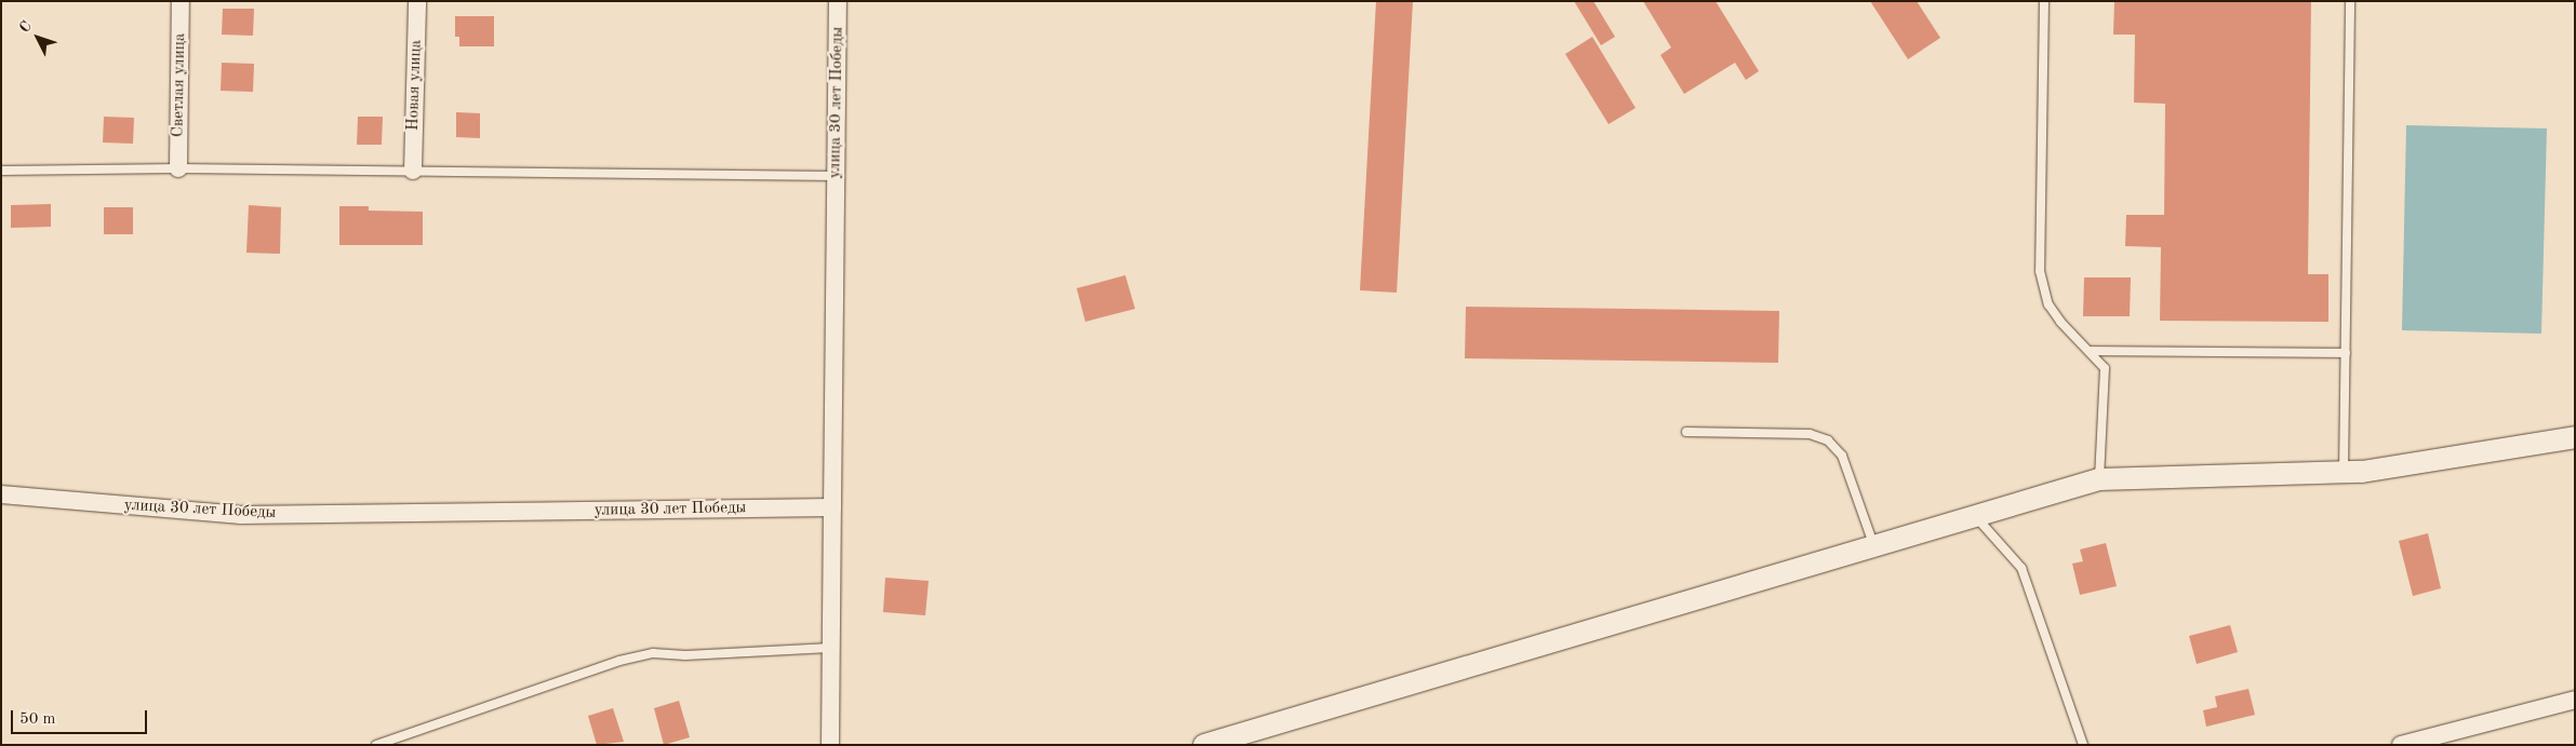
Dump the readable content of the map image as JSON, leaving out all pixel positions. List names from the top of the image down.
{
  "streets": {
    "street": ["Светлая улица", "Новая улица", "улица 30 лет Победы"]
  },
  "scale_bar": "50 m",
  "north": "top left"
}
